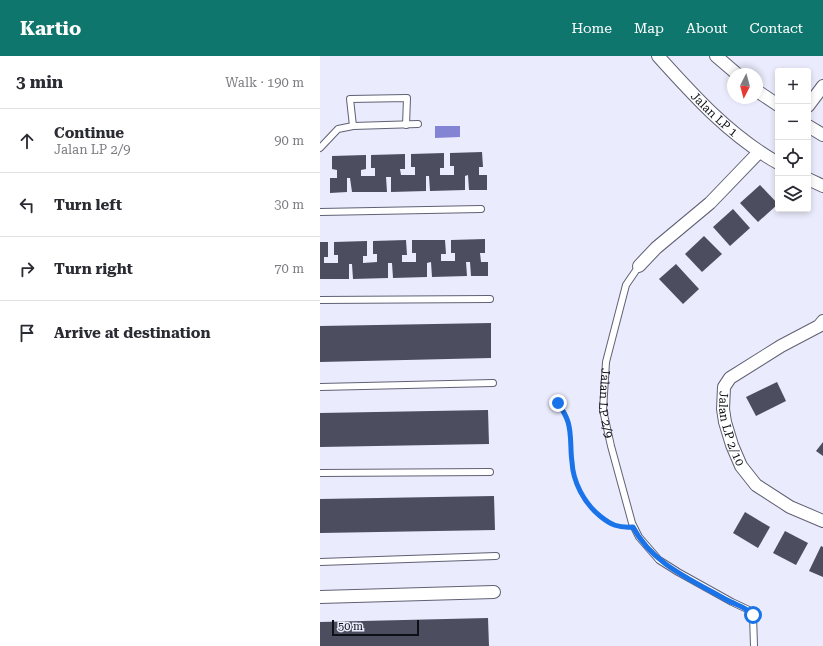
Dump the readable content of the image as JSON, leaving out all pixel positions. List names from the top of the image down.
{
  "streets": {
    "street": ["Jalan LP 1", "Jalan LP 2/9", "Jalan LP 2/10"]
  },
  "crossings": [
    ["Jalan LP 1", "Jalan LP 2/9"]
  ],
  "scale_bar": "50 m",
  "north": "bottom",
  "page": {
    "header": "Kartio",
    "nav": [
      "Home",
      "Map",
      "About",
      "Contact"
    ],
    "heading": ["3 min", "Walk · 190 m"],
    "map_buttons": ["+", "−"],
    "list": [
      ["Continue", "Jalan LP 2/9", "90 m"],
      ["Turn left", "30 m"],
      ["Turn right", "70 m"],
      "Arrive at destination"
    ],
    "scale": "50 m"
  }
}
